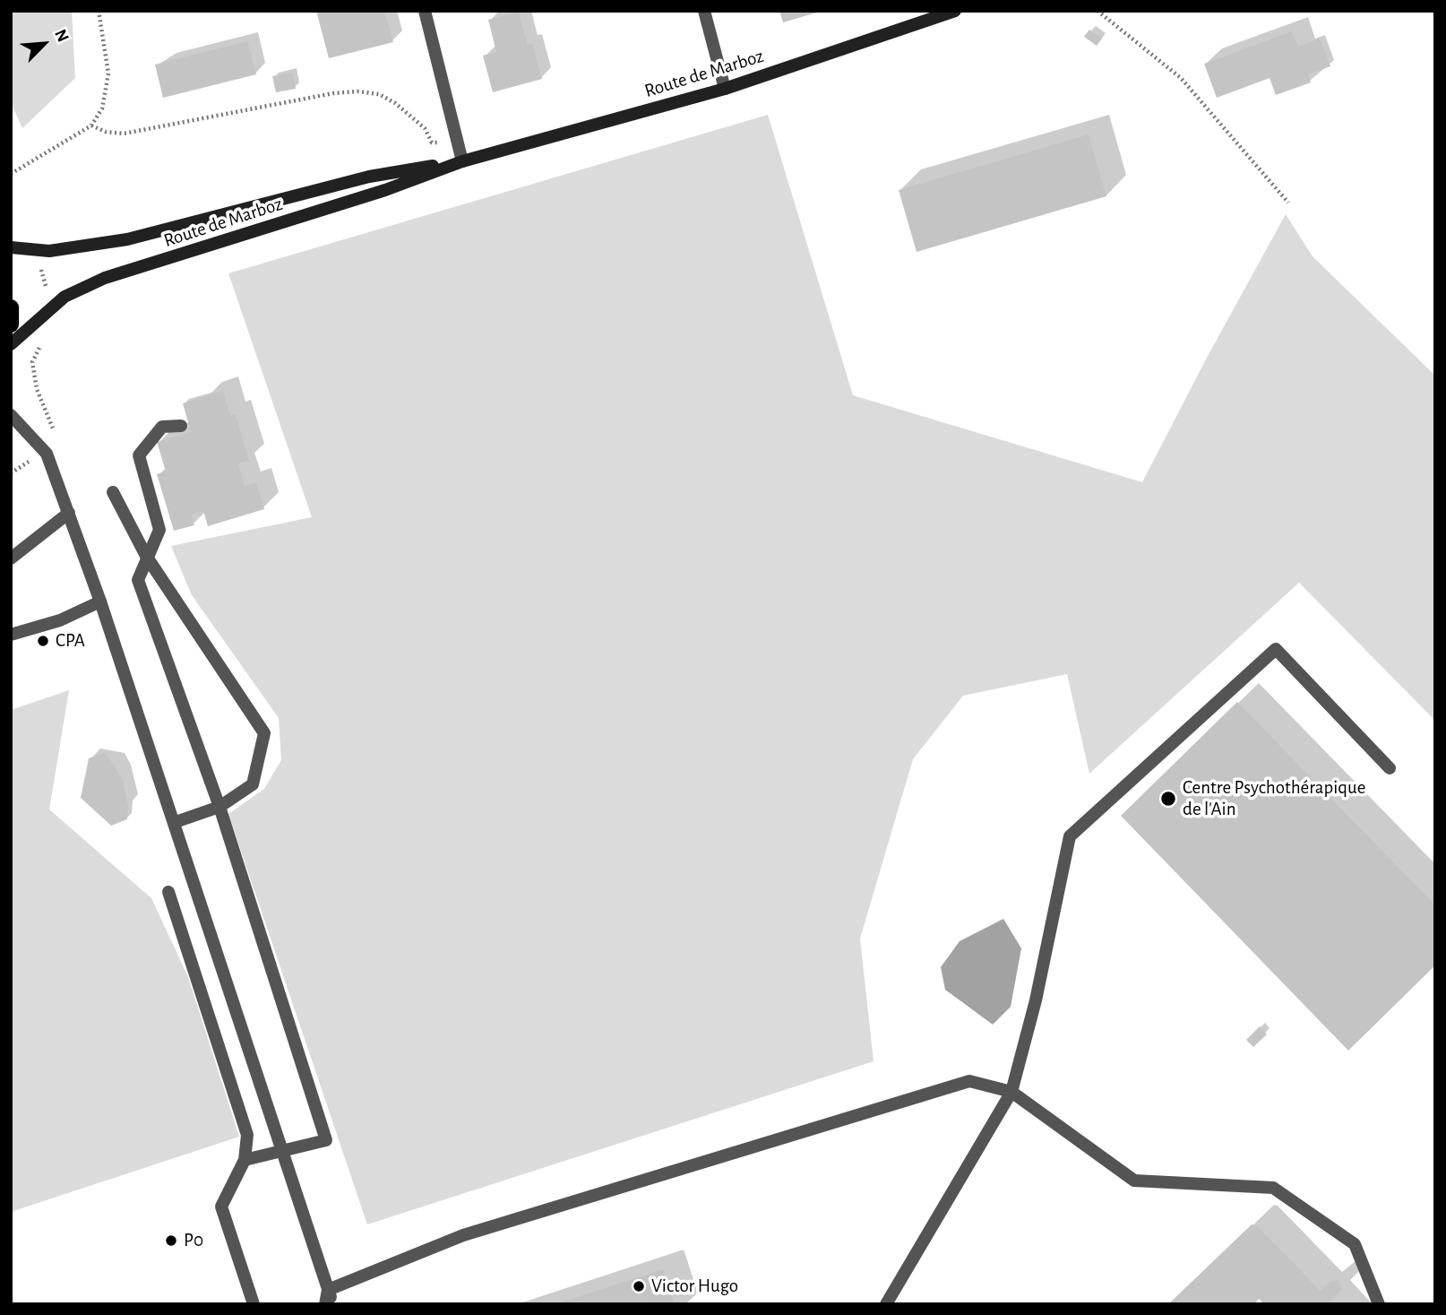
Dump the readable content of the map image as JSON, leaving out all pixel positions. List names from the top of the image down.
{
  "streets": {
    "main road": ["Route de Marboz"]
  },
  "places": [
    "CPA",
    "Centre Psychothérapique de l'Ain",
    "P0",
    "Victor Hugo"
  ],
  "north": "top right"
}
